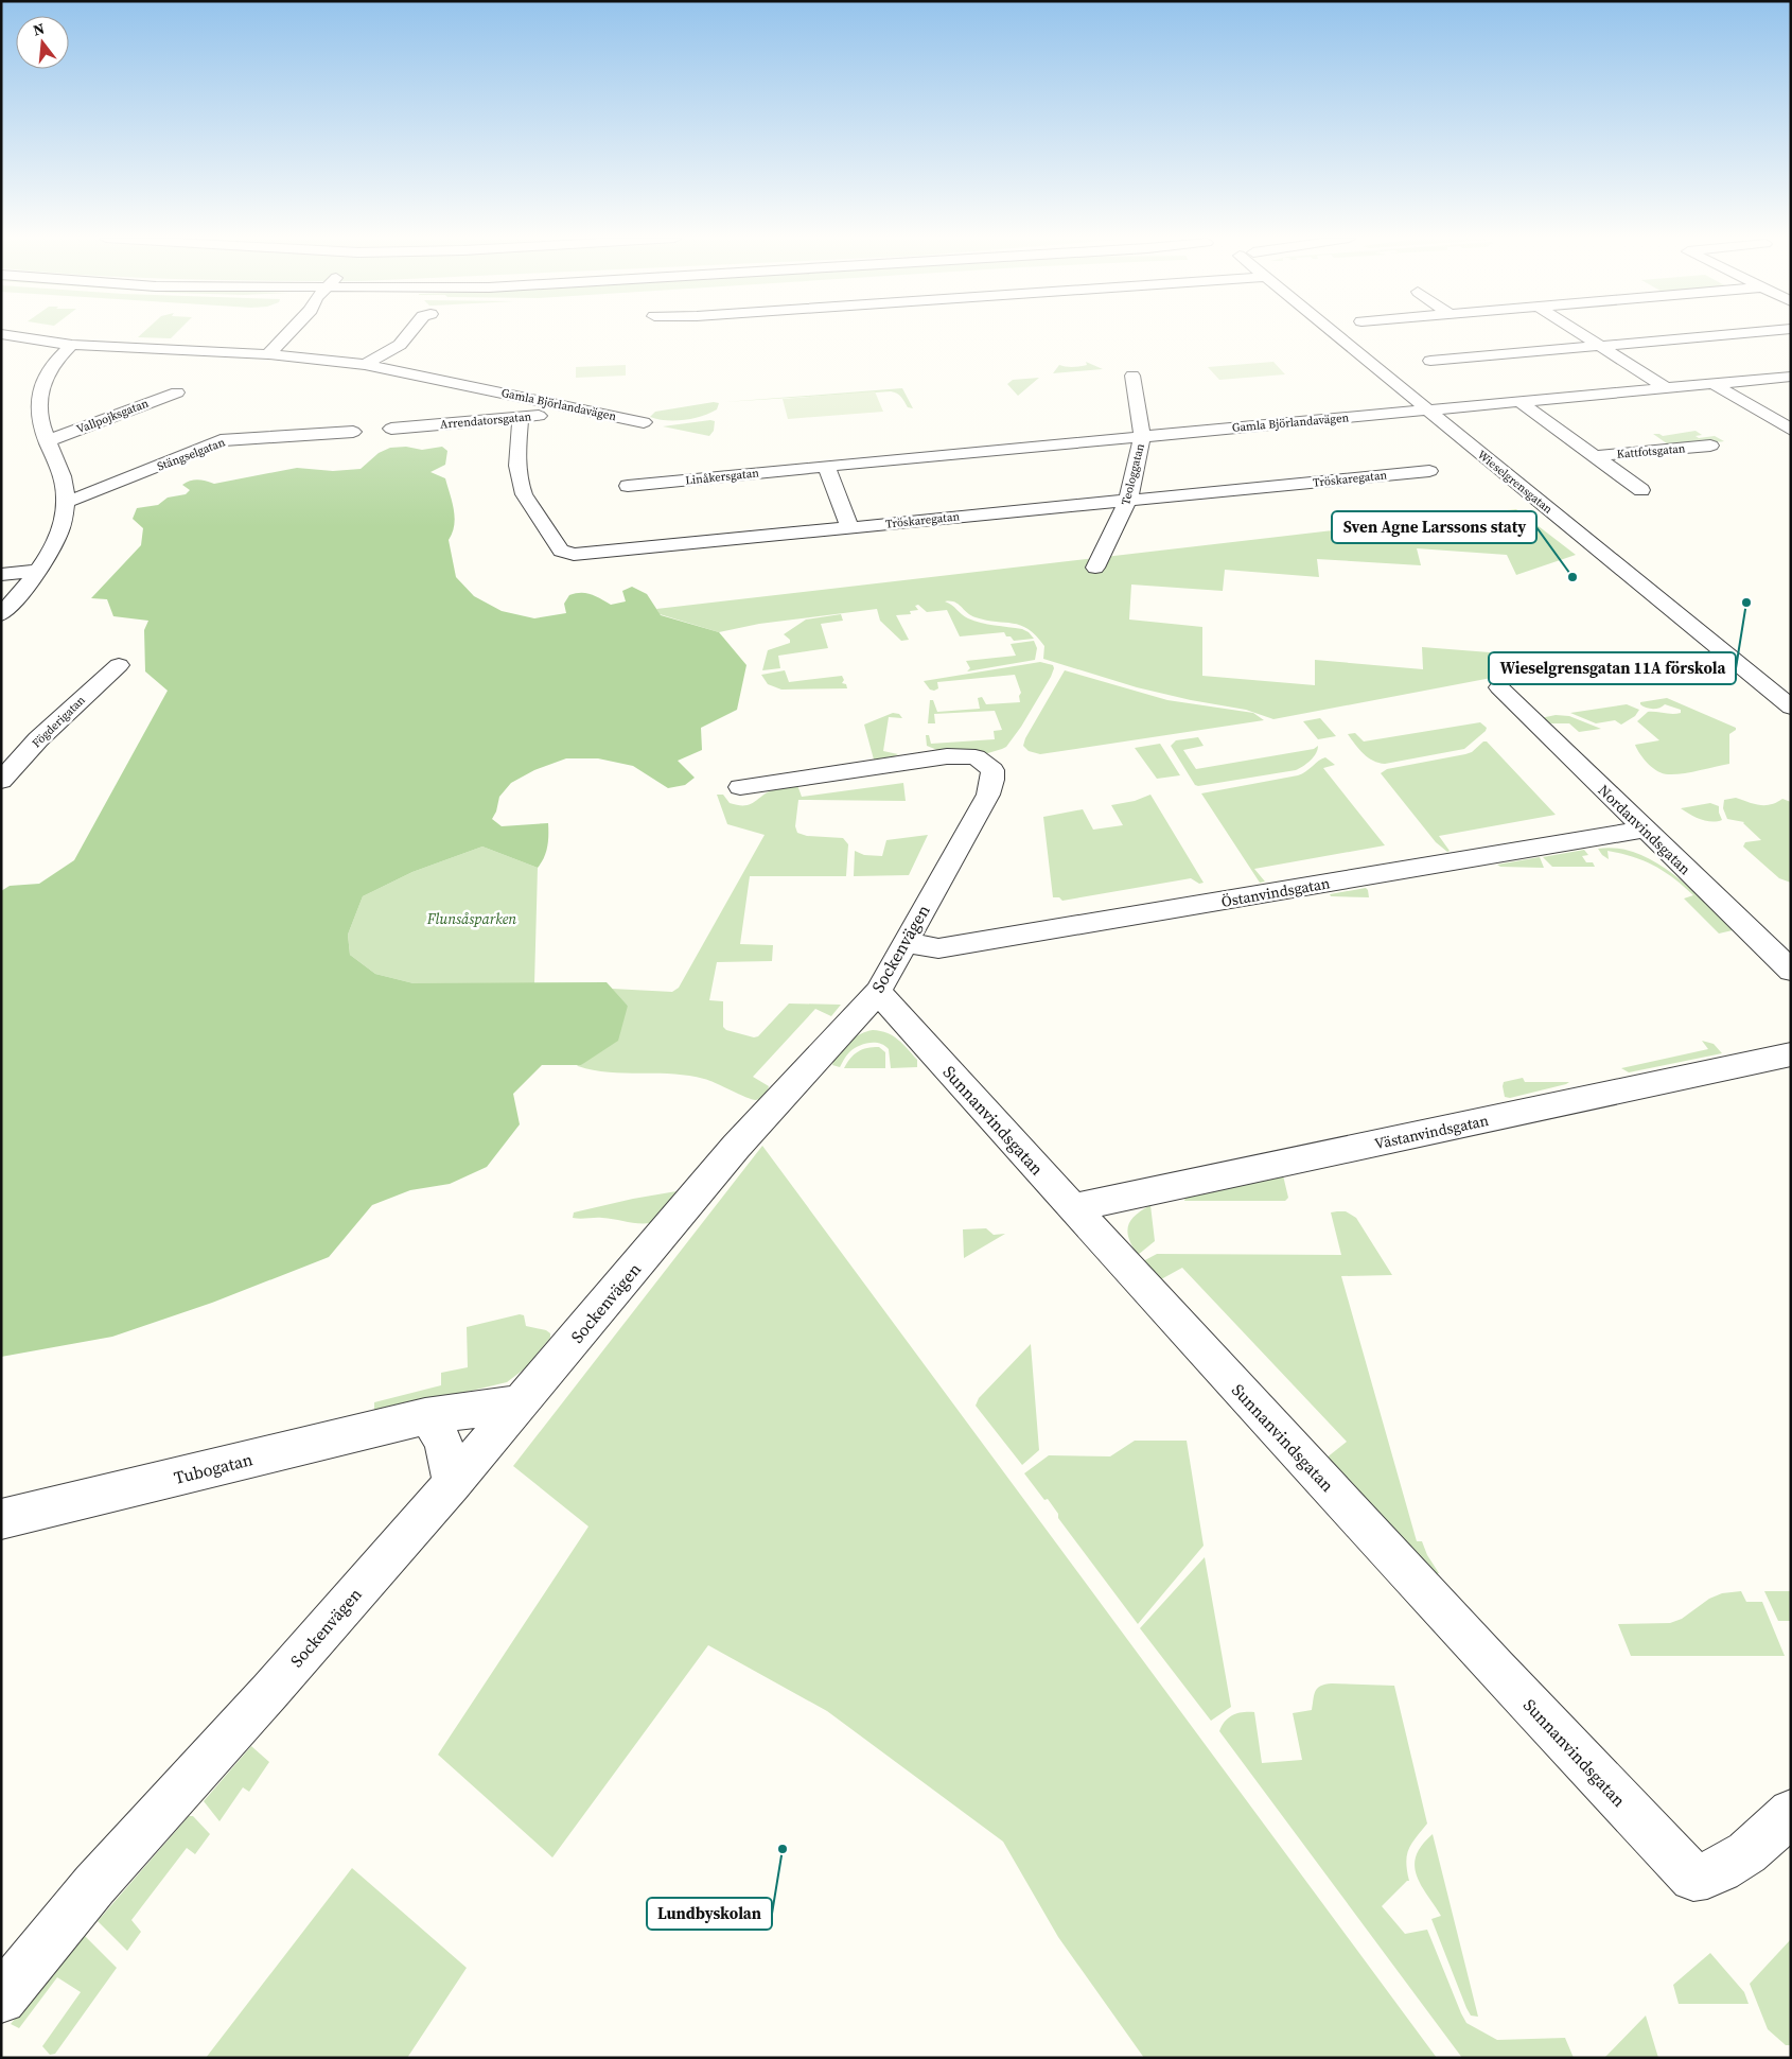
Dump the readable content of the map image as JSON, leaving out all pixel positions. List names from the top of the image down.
{
  "streets": {
    "street": [
      "Gamla Björlandavägen",
      "Vallpojksgatan",
      "Arrendatorsgatan",
      "Kattfotsgatan",
      "Stängselgatan",
      "Teologgatan",
      "Linåkersgatan",
      "Tröskaregatan",
      "Wieselgrensgatan",
      "Fögderigatan",
      "Nordanvindsgatan",
      "Östanvindsgatan",
      "Sockenvägen",
      "Sunnanvindsgatan",
      "Västanvindsgatan",
      "Tubogatan"
    ]
  },
  "crossings": [
    ["Gamla Björlandavägen", "Arrendatorsgatan"],
    ["Gamla Björlandavägen", "Kattfotsgatan"],
    ["Gamla Björlandavägen", "Teologgatan"],
    ["Gamla Björlandavägen", "Linåkersgatan"],
    ["Gamla Björlandavägen", "Wieselgrensgatan"],
    ["Arrendatorsgatan", "Tröskaregatan"],
    ["Teologgatan", "Tröskaregatan"],
    ["Nordanvindsgatan", "Östanvindsgatan"],
    ["Östanvindsgatan", "Sockenvägen"],
    ["Sockenvägen", "Sunnanvindsgatan"],
    ["Sockenvägen", "Tubogatan"],
    ["Sunnanvindsgatan", "Västanvindsgatan"]
  ],
  "parks": ["Flunsåsparken"],
  "places": ["Sven Agne Larssons staty", "Wieselgrensgatan 11A förskola", "Lundbyskolan"],
  "north": "top"
}
